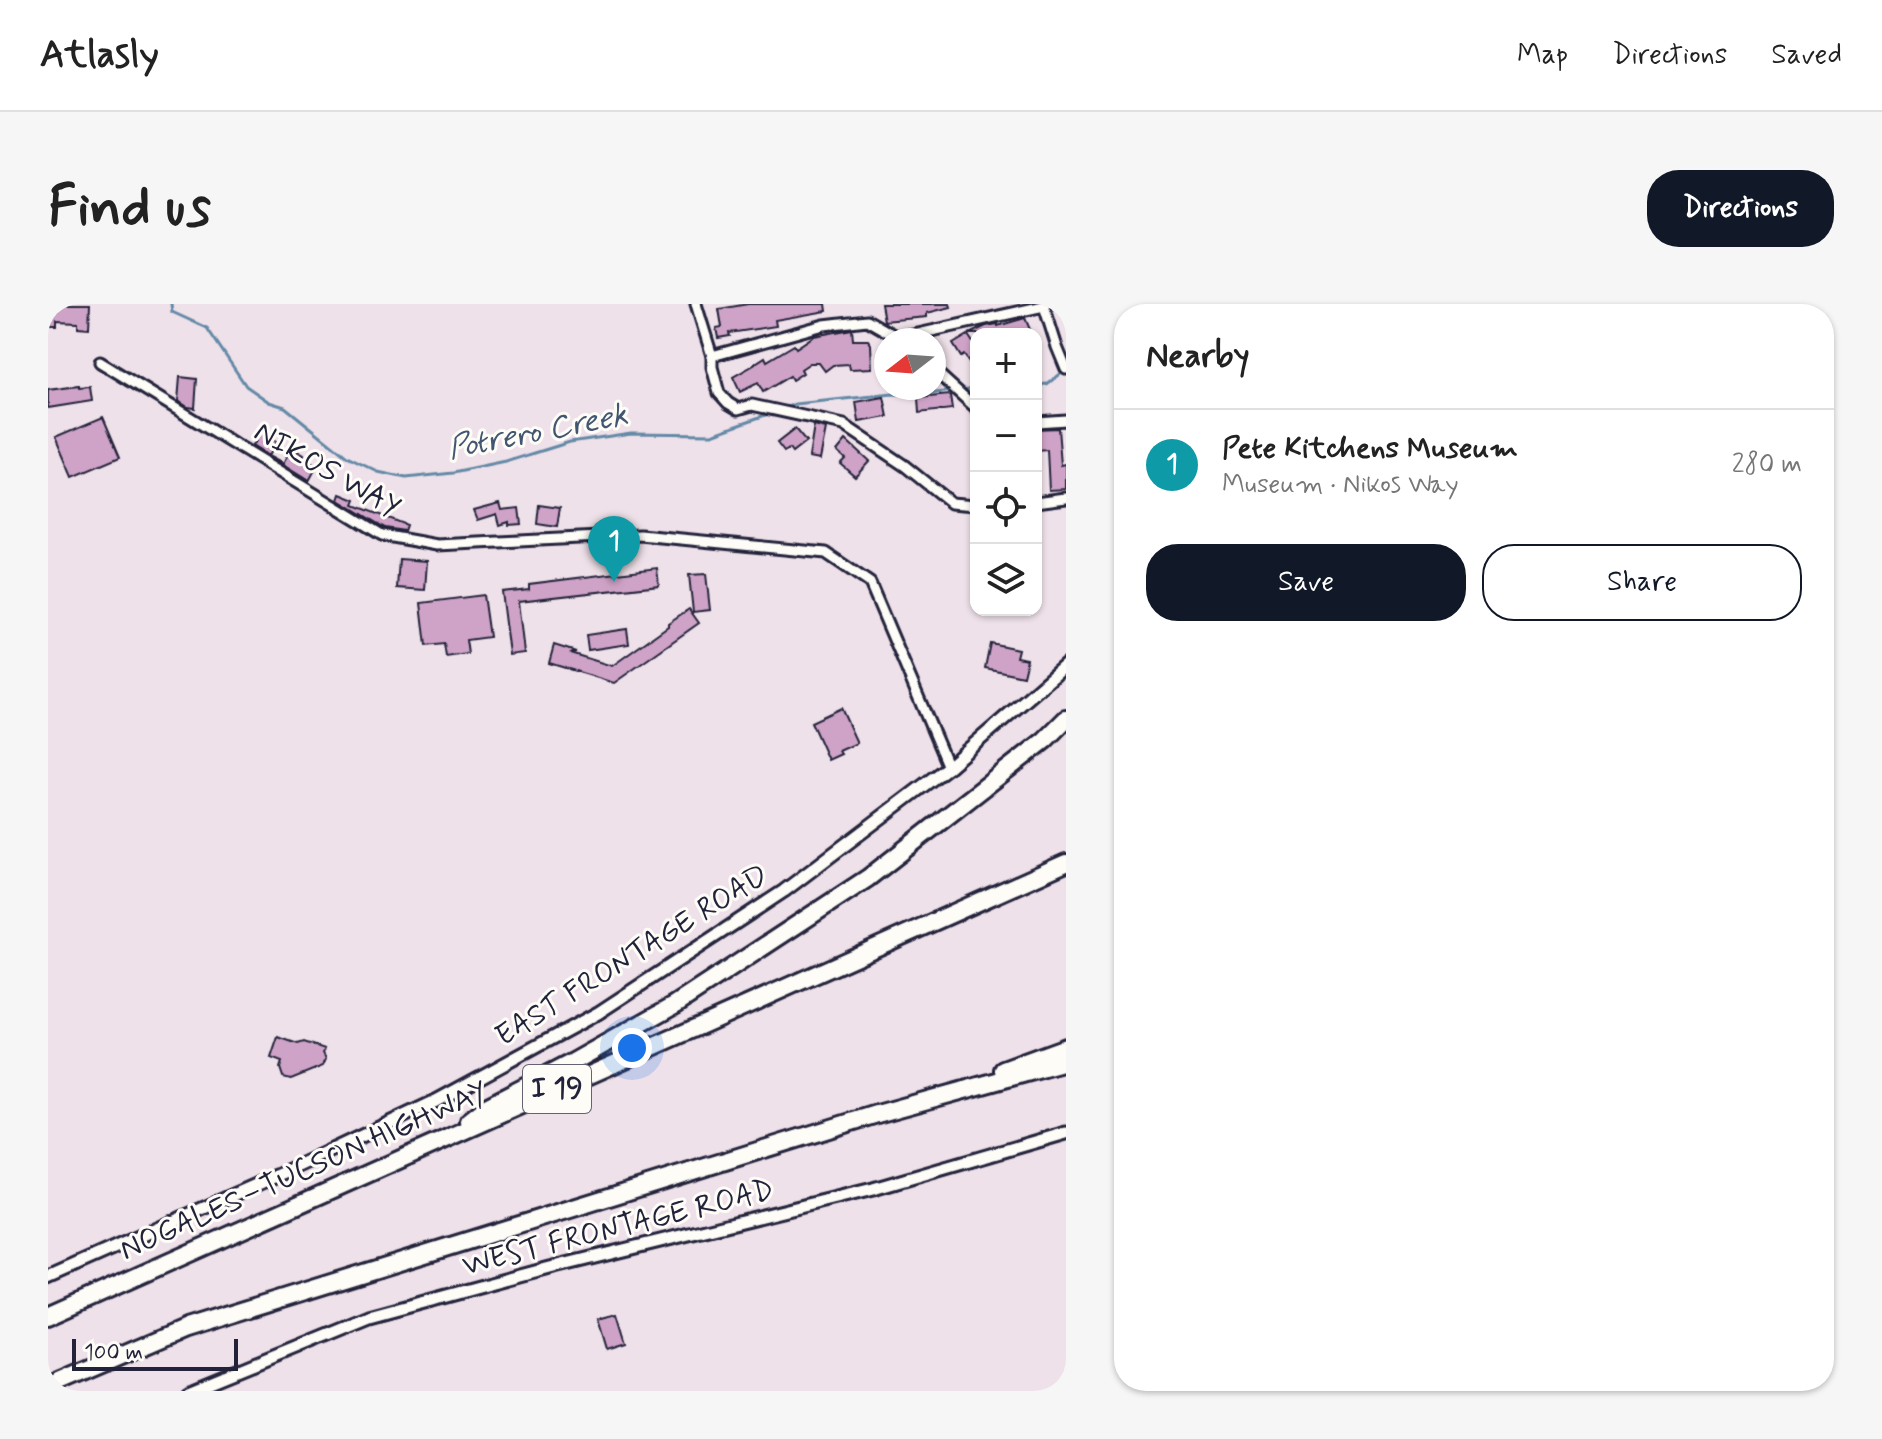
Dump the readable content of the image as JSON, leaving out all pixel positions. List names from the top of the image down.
{
  "streets": {
    "highway": ["I 19", "NOGALES–TUCSON HIGHWAY"],
    "street": ["NIKOS WAY", "EAST FRONTAGE ROAD", "WEST FRONTAGE ROAD"]
  },
  "crossings": [
    ["NIKOS WAY", "EAST FRONTAGE ROAD"]
  ],
  "water": ["Potrero Creek"],
  "scale_bar": "100 m",
  "north": "left",
  "page": {
    "header": "Atlasly",
    "nav": ["Map", "Directions", "Saved"],
    "buttons": [
      "Directions",
      ["Save", "Share"]
    ],
    "title": "Find us",
    "heading": "Nearby",
    "map_buttons": ["+", "−"],
    "list": [
      {
        "mark": "1",
        "name": "Pete Kitchens Museum",
        "note": "Museum · Nikos Way",
        "value": "280 m"
      }
    ],
    "pins": "1",
    "scale": "100 m"
  }
}
